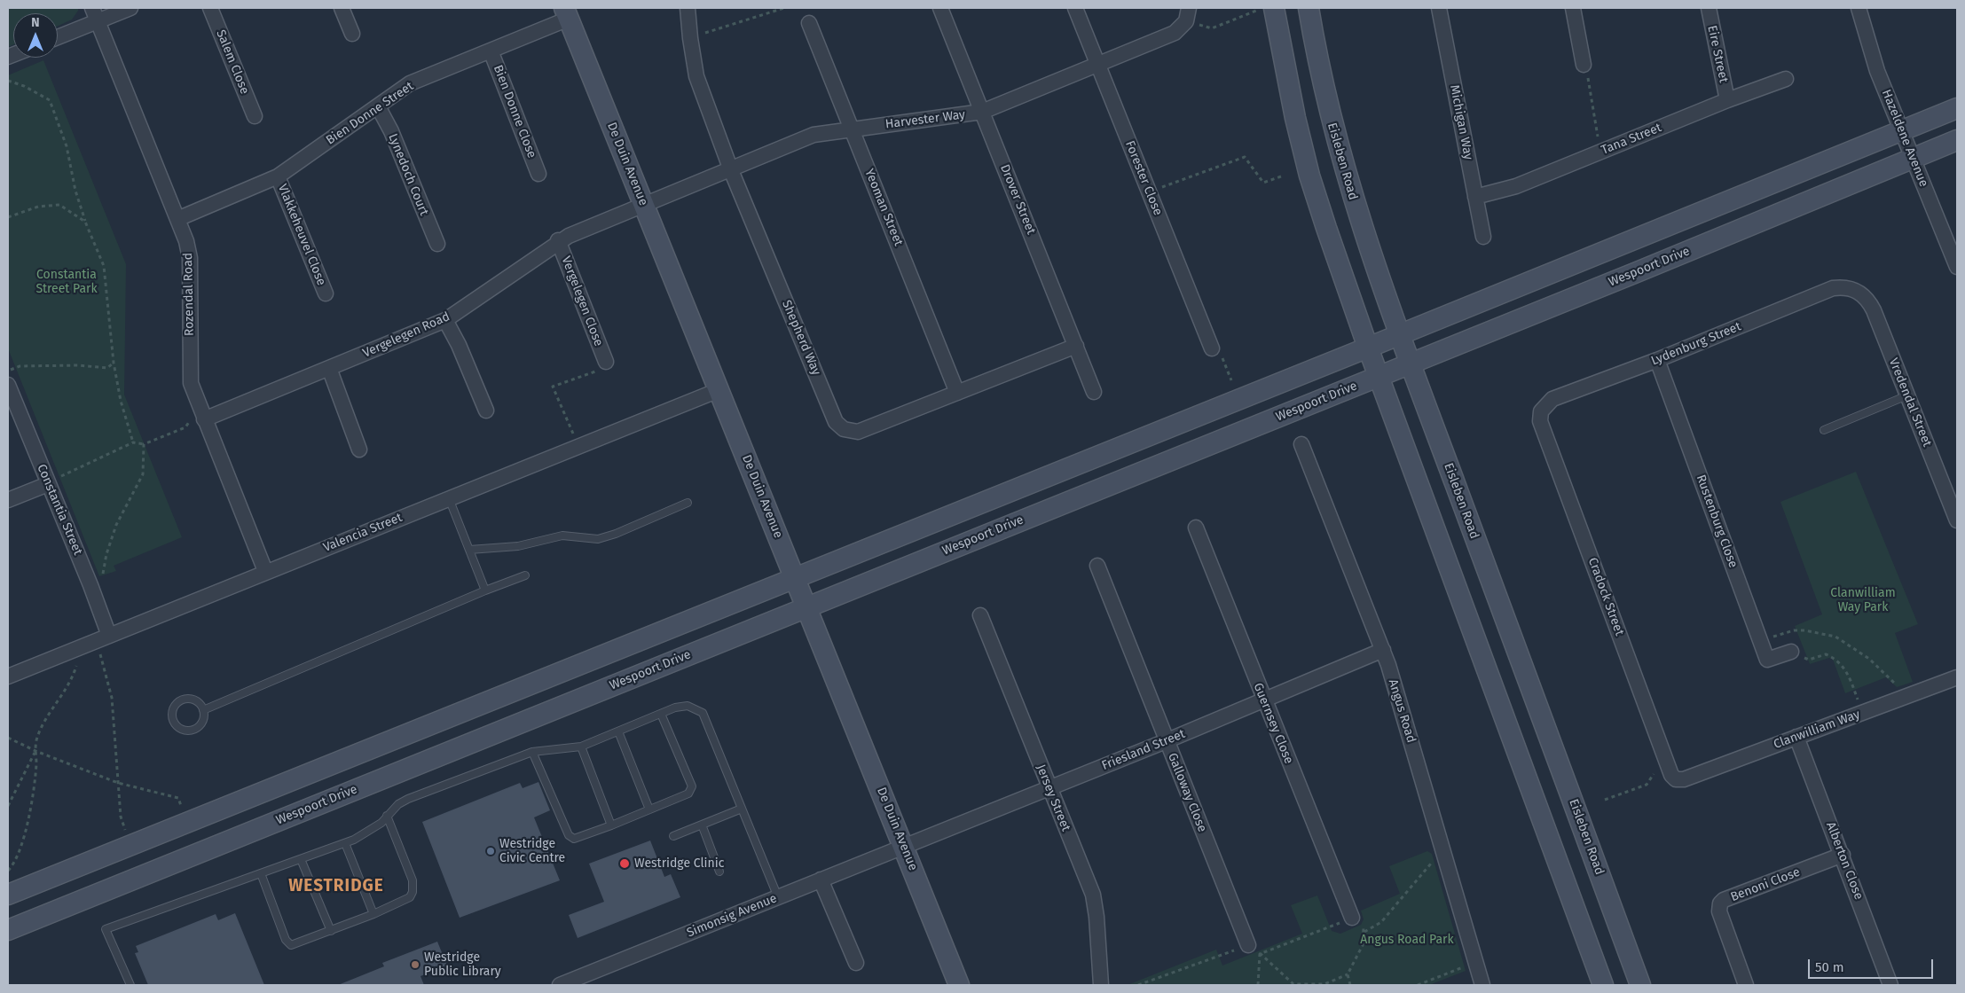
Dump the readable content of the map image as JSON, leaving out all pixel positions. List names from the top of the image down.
{
  "streets": {
    "main road": ["Eisleben Road", "De Duin Avenue", "Wespoort Drive"],
    "street": [
      "Eire Street",
      "Salem Close",
      "Bien Donne Close",
      "Bien Donne Street",
      "Harvester Way",
      "Michigan Way",
      "Hazeldene Avenue",
      "Tana Street",
      "Lynedoch Court",
      "Forester Close",
      "Drover Street",
      "Yeoman Street",
      "Vlakkeheuvel Close",
      "Rozendal Road",
      "Vergelegen Close",
      "Vergelegen Road",
      "Shepherd Way",
      "Lydenburg Street",
      "Vredendal Street",
      "Constantia Street",
      "Rustenburg Close",
      "Valencia Street",
      "Cradock Street",
      "Angus Road",
      "Guernsey Close",
      "Clanwilliam Way",
      "Friesland Street",
      "Galloway Close",
      "Jersey Street",
      "Alberton Close",
      "Benoni Close",
      "Simonsig Avenue"
    ]
  },
  "crossings": [
    ["Eire Street", "Tana Street"],
    ["Bien Donne Close", "Bien Donne Street"],
    ["Bien Donne Street", "De Duin Avenue"],
    ["Bien Donne Street", "Lynedoch Court"],
    ["Bien Donne Street", "Vlakkeheuvel Close"],
    ["Bien Donne Street", "Rozendal Road"],
    ["Harvester Way", "De Duin Avenue"],
    ["Harvester Way", "Forester Close"],
    ["Harvester Way", "Drover Street"],
    ["Harvester Way", "Yeoman Street"],
    ["Harvester Way", "Vergelegen Road"],
    ["Harvester Way", "Shepherd Way"],
    ["Michigan Way", "Tana Street"],
    ["Hazeldene Avenue", "Wespoort Drive"],
    ["Eisleben Road", "Wespoort Drive"],
    ["De Duin Avenue", "Wespoort Drive"],
    ["De Duin Avenue", "Vergelegen Road"],
    ["De Duin Avenue", "Valencia Street"],
    ["De Duin Avenue", "Friesland Street"],
    ["De Duin Avenue", "Simonsig Avenue"],
    ["Drover Street", "Shepherd Way"],
    ["Yeoman Street", "Shepherd Way"],
    ["Rozendal Road", "Vergelegen Road"],
    ["Rozendal Road", "Valencia Street"],
    ["Vergelegen Close", "Vergelegen Road"],
    ["Lydenburg Street", "Vredendal Street"],
    ["Lydenburg Street", "Rustenburg Close"],
    ["Lydenburg Street", "Cradock Street"],
    ["Constantia Street", "Valencia Street"],
    ["Cradock Street", "Clanwilliam Way"],
    ["Angus Road", "Friesland Street"],
    ["Guernsey Close", "Friesland Street"],
    ["Clanwilliam Way", "Alberton Close"],
    ["Friesland Street", "Galloway Close"],
    ["Friesland Street", "Jersey Street"],
    ["Friesland Street", "Simonsig Avenue"],
    ["Alberton Close", "Benoni Close"]
  ],
  "districts": ["WESTRIDGE"],
  "parks": ["Constantia Street Park", "Clanwilliam Way Park", "Angus Road Park"],
  "places": ["Westridge Civic Centre", "Westridge Clinic", "Westridge Public Library"],
  "scale_bar": "50 m",
  "north": "top"
}
